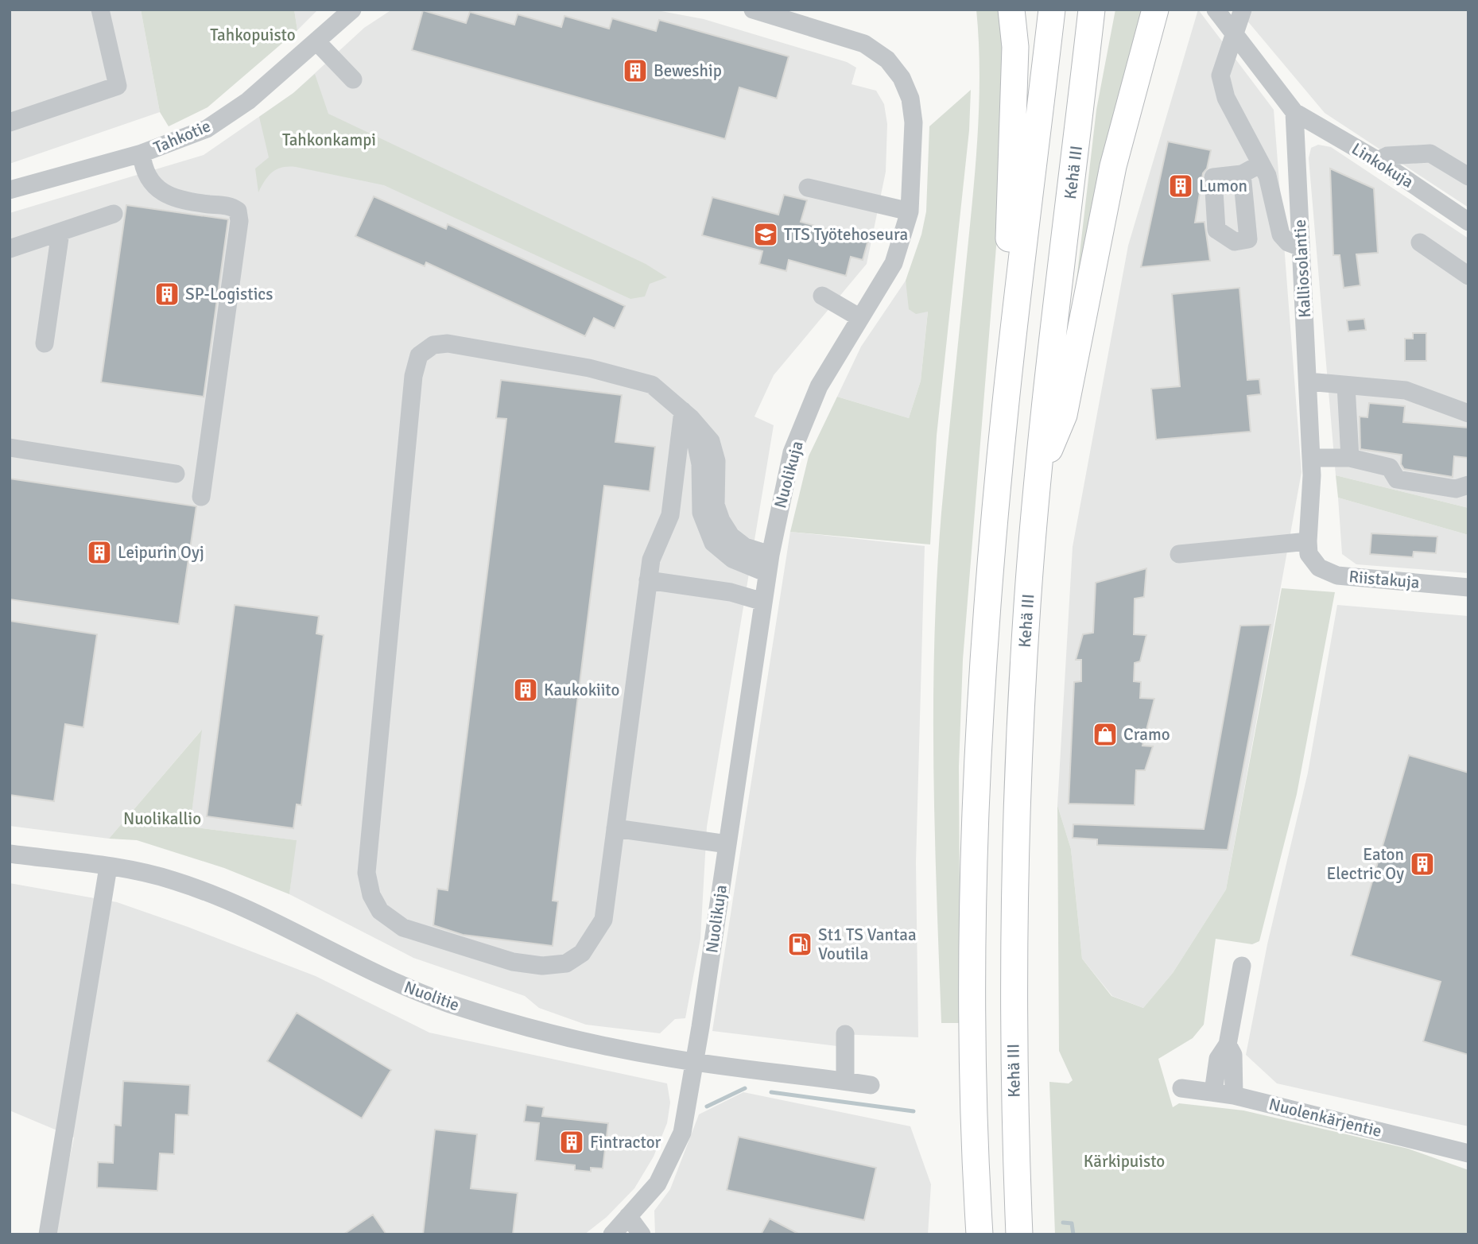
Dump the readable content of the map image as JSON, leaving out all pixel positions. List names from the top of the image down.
{
  "streets": {
    "highway": ["Kehä III"],
    "street": [
      "Tahkotie",
      "Linkokuja",
      "Kalliosolantie",
      "Nuolikuja",
      "Riistakuja",
      "Nuolitie",
      "Nuolenkärjentie"
    ]
  },
  "crossings": [
    ["Linkokuja", "Kalliosolantie"],
    ["Kalliosolantie", "Riistakuja"],
    ["Nuolikuja", "Nuolitie"]
  ],
  "parks": [
    "Tahkopuisto",
    "Tahkonkampi",
    "Nuolikallio",
    "Kärkipuisto"
  ],
  "places": {
    "building": [
      "Beweship",
      "Lumon",
      "SP-Logistics",
      "Leipurin Oyj",
      "Kaukokiito",
      "Eaton Electric Oy",
      "Fintractor"
    ],
    "school or university": ["TTS Työtehoseura"],
    "shop": ["Cramo"],
    "fuel station": ["St1 TS Vantaa Voutila"]
  }
}
